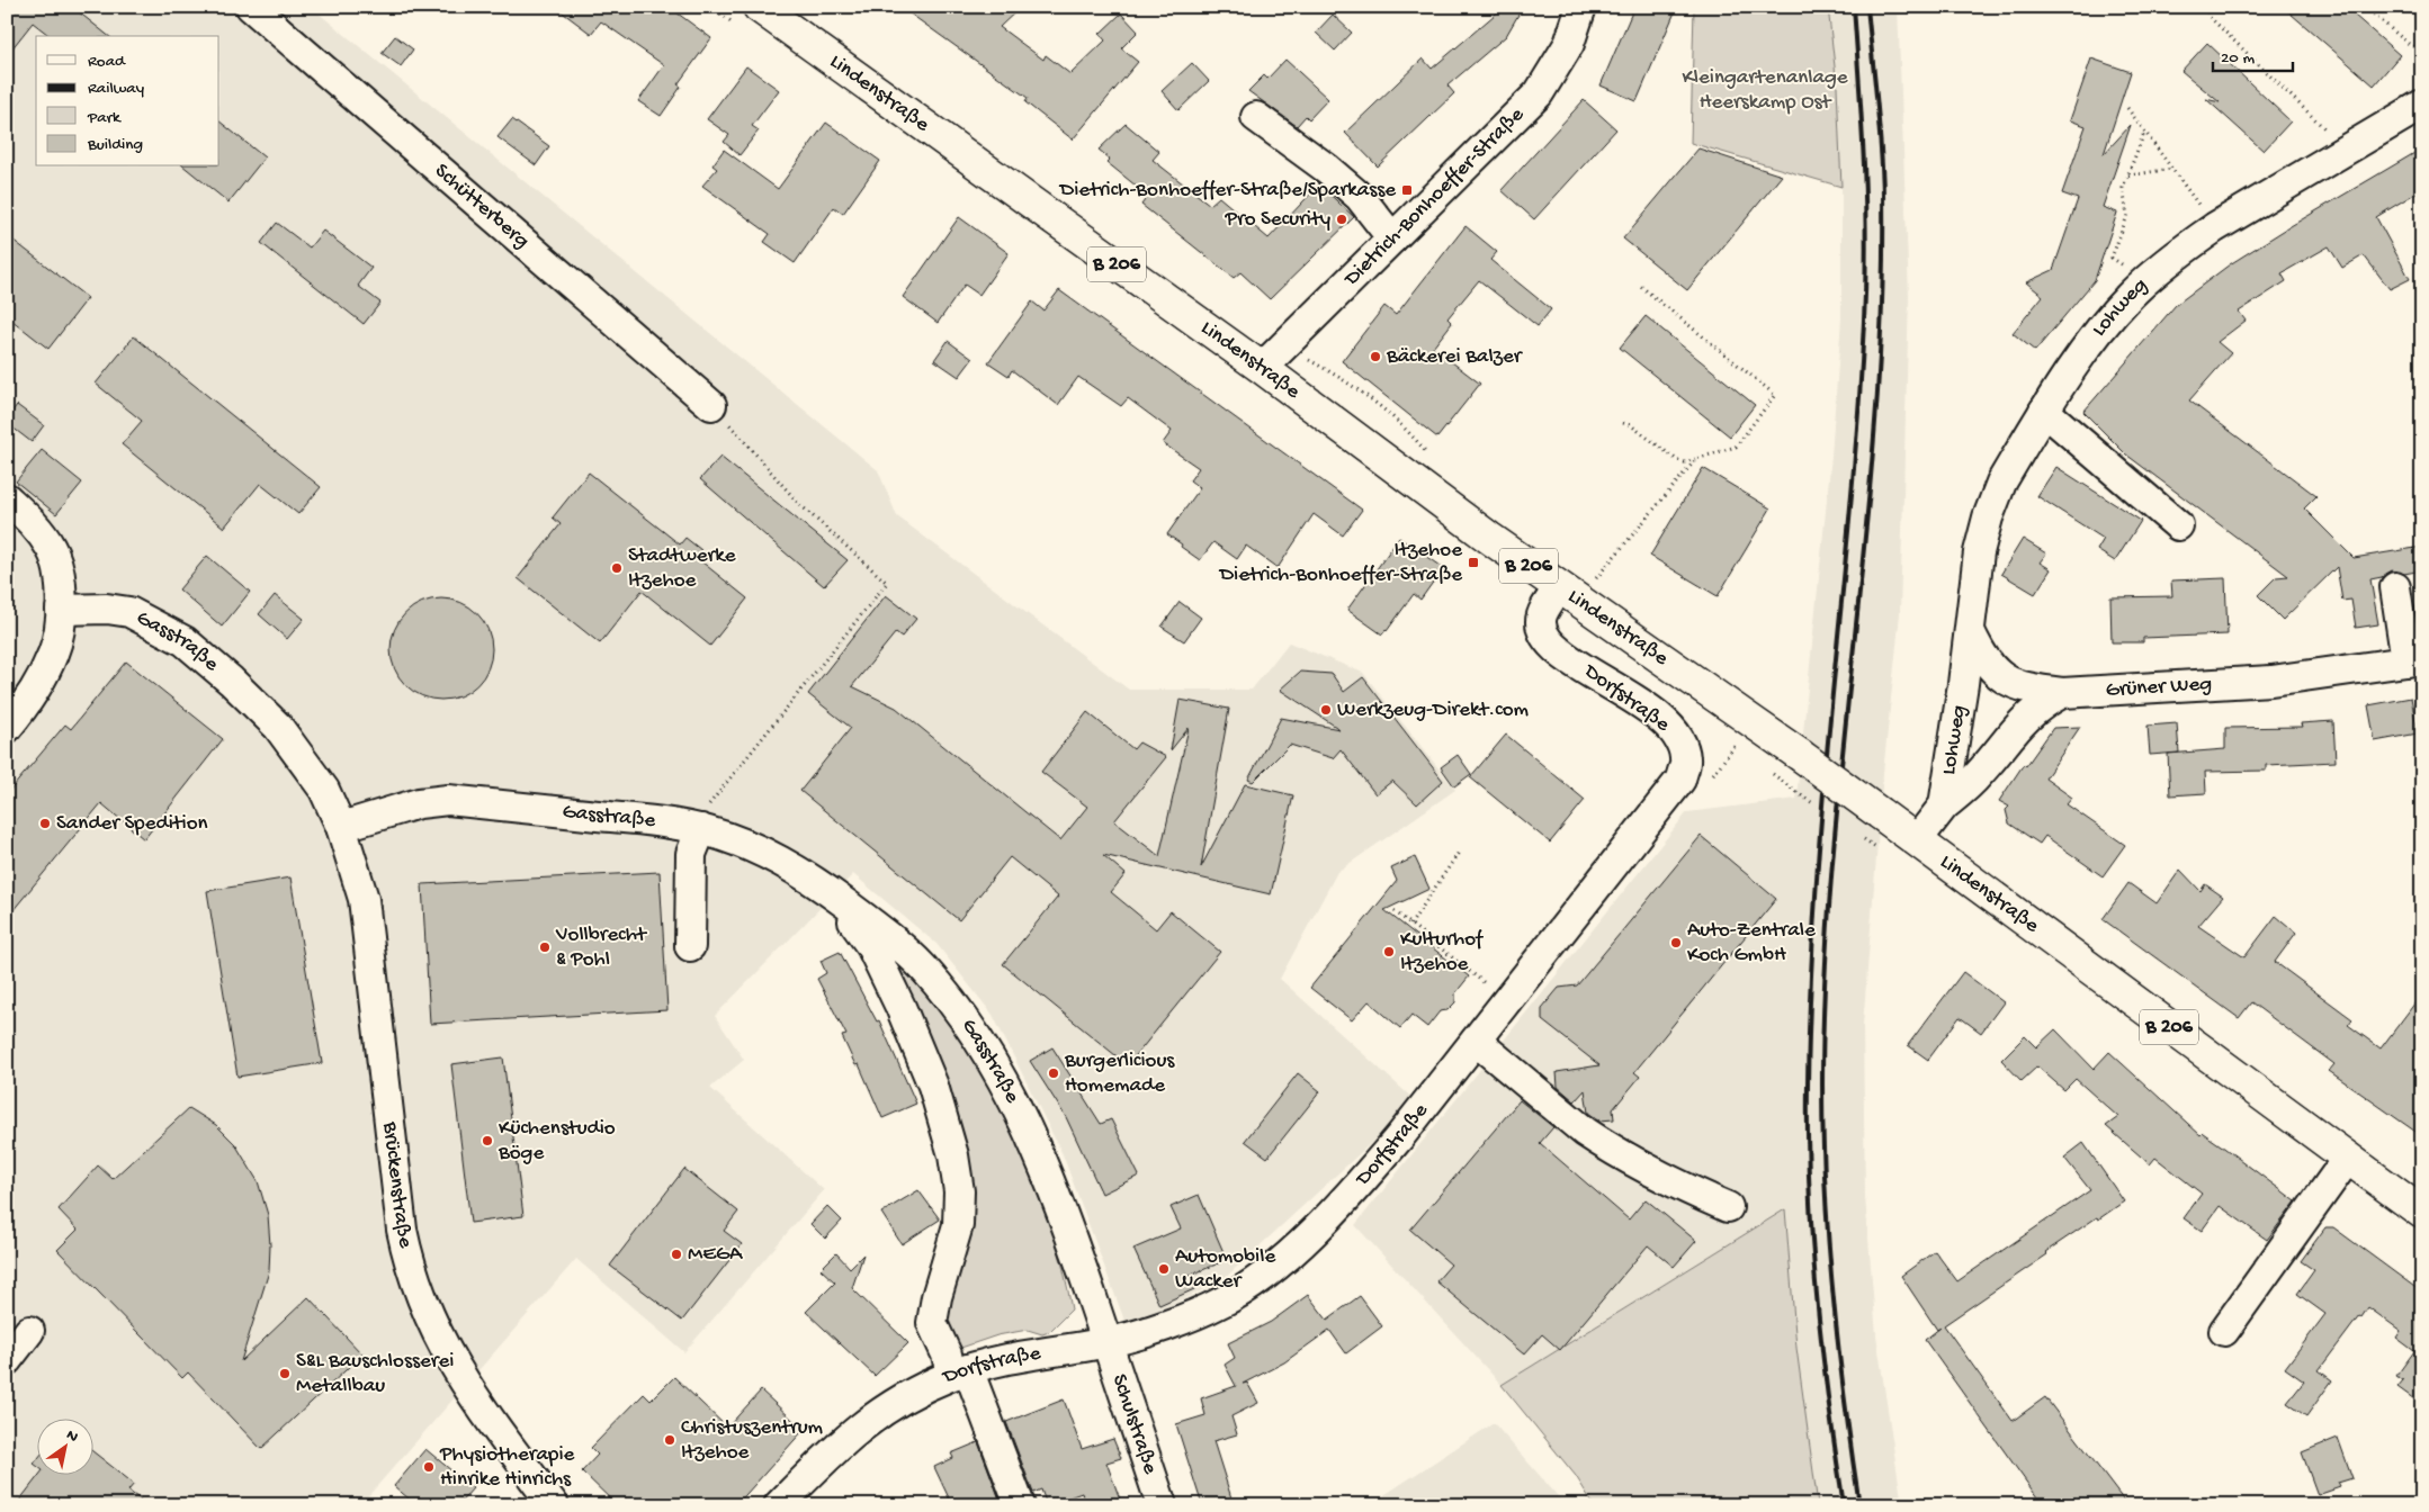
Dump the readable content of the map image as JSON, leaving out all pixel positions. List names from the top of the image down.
{
  "streets": {
    "main road": ["Lindenstraße", "B 206"],
    "street": [
      "Dietrich-Bonhoeffer-Straße",
      "Schütterberg",
      "Lohweg",
      "Gasstraße",
      "Grüner Weg",
      "Dorfstraße",
      "Brückenstraße",
      "Schulstraße"
    ]
  },
  "crossings": [
    ["Lindenstraße", "Dietrich-Bonhoeffer-Straße"],
    ["Lindenstraße", "Lohweg"],
    ["Lindenstraße", "Dorfstraße"],
    ["Lohweg", "Grüner Weg"],
    ["Gasstraße", "Dorfstraße"],
    ["Gasstraße", "Brückenstraße"],
    ["Gasstraße", "Schulstraße"],
    ["Dorfstraße", "Schulstraße"]
  ],
  "parks": ["Kleingartenanlage Heerskamp Ost"],
  "places": {
    "transit": ["Dietrich-Bonhoeffer-Straße/Sparkasse", "Itzehoe Dietrich-Bonhoeffer-Straße"],
    "other": [
      "Pro Security",
      "Bäckerei Balzer",
      "Stadtwerke Itzehoe",
      "Werkzeug-Direkt.com",
      "Sander Spedition",
      "Auto-Zentrale Koch GmbH",
      "Vollbrecht & Pohl",
      "Kulturhof Itzehoe",
      "Burgerlicious Homemade",
      "Küchenstudio Böge",
      "MEGA",
      "Automobile Wacker",
      "S&L Bauschlosserei Metallbau",
      "Christuszentrum Itzehoe",
      "Physiotherapie Hinrike Hinrichs"
    ]
  },
  "legend": [
    "Road",
    "Railway",
    "Park",
    "Building"
  ],
  "scale_bar": "20 m",
  "north": "top right"
}
